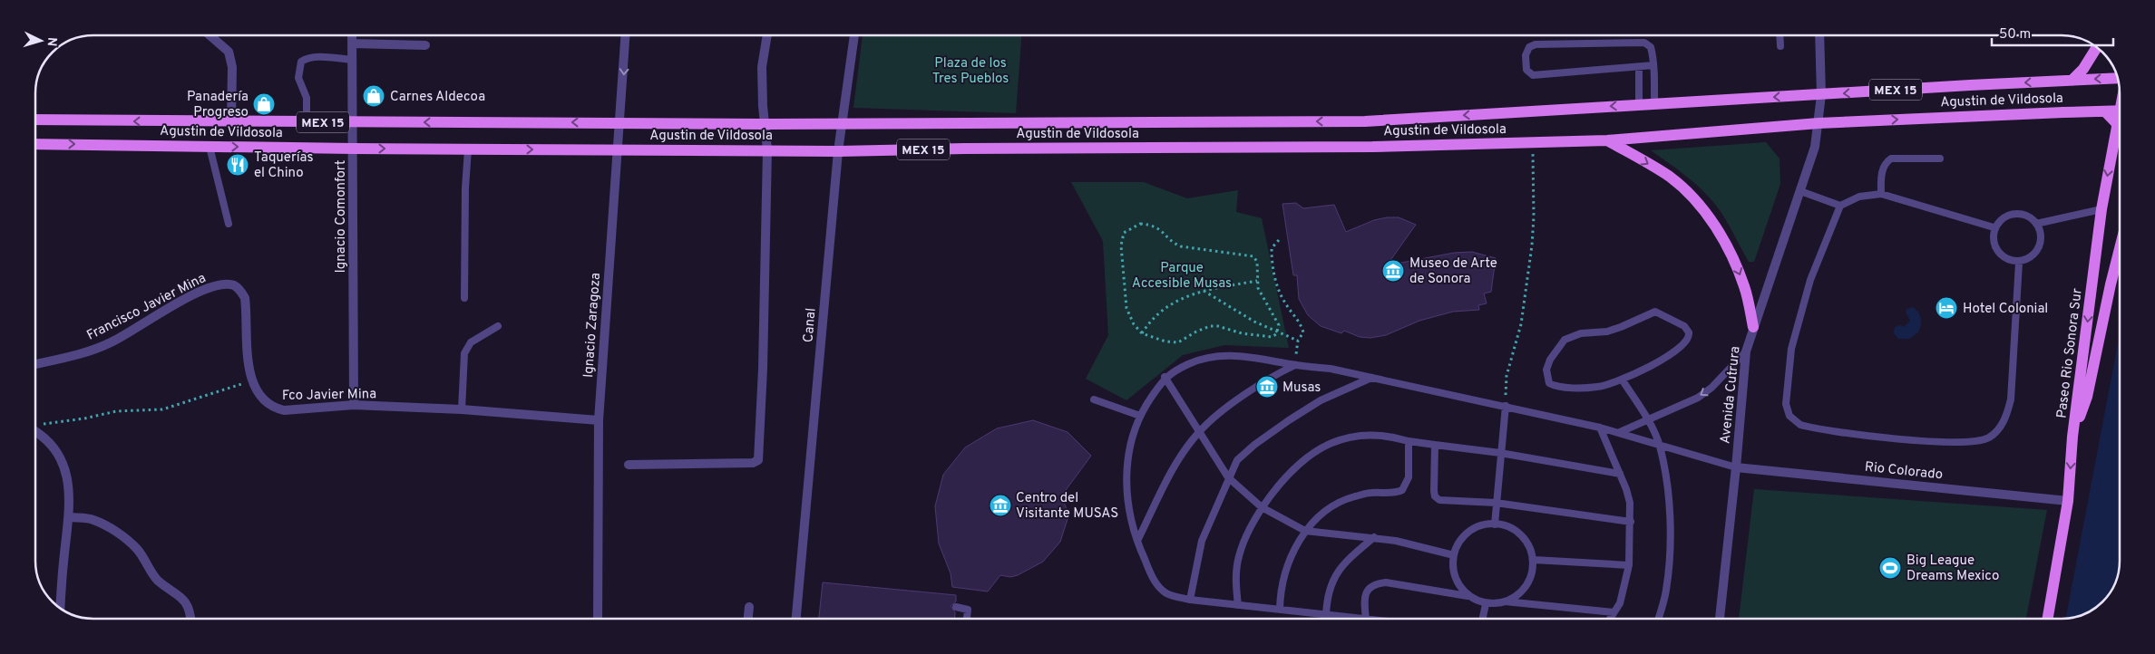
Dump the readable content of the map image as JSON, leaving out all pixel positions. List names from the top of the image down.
{
  "streets": {
    "main road": ["MEX 15", "Agustin de Vildosola", "Paseo Rio Sonora Sur"],
    "street": [
      "Ignacio Comonfort",
      "Francisco Javier Mina",
      "Ignacio Zaragoza",
      "Canal",
      "Fco Javier Mina",
      "Avenida Cutrura",
      "Rio Colorado"
    ]
  },
  "crossings": [
    ["Agustin de Vildosola", "Ignacio Comonfort"],
    ["Agustin de Vildosola", "Ignacio Zaragoza"],
    ["Agustin de Vildosola", "Canal"],
    ["Agustin de Vildosola", "Avenida Cutrura"],
    ["Ignacio Comonfort", "Fco Javier Mina"],
    ["Francisco Javier Mina", "Fco Javier Mina"],
    ["Ignacio Zaragoza", "Fco Javier Mina"],
    ["Paseo Rio Sonora Sur", "Rio Colorado"],
    ["Avenida Cutrura", "Rio Colorado"]
  ],
  "parks": ["Plaza de los Tres Pueblos", "Parque Accesible Musas"],
  "places": {
    "shop": ["Carnes Aldecoa", "Panadería Progreso"],
    "restaurant": ["Taquerías el Chino"],
    "museum": ["Museo de Arte de Sonora", "Musas", "Centro del Visitante MUSAS"],
    "hotel": ["Hotel Colonial"],
    "sports": ["Big League Dreams Mexico"]
  },
  "scale_bar": "50 m",
  "north": "right"
}
